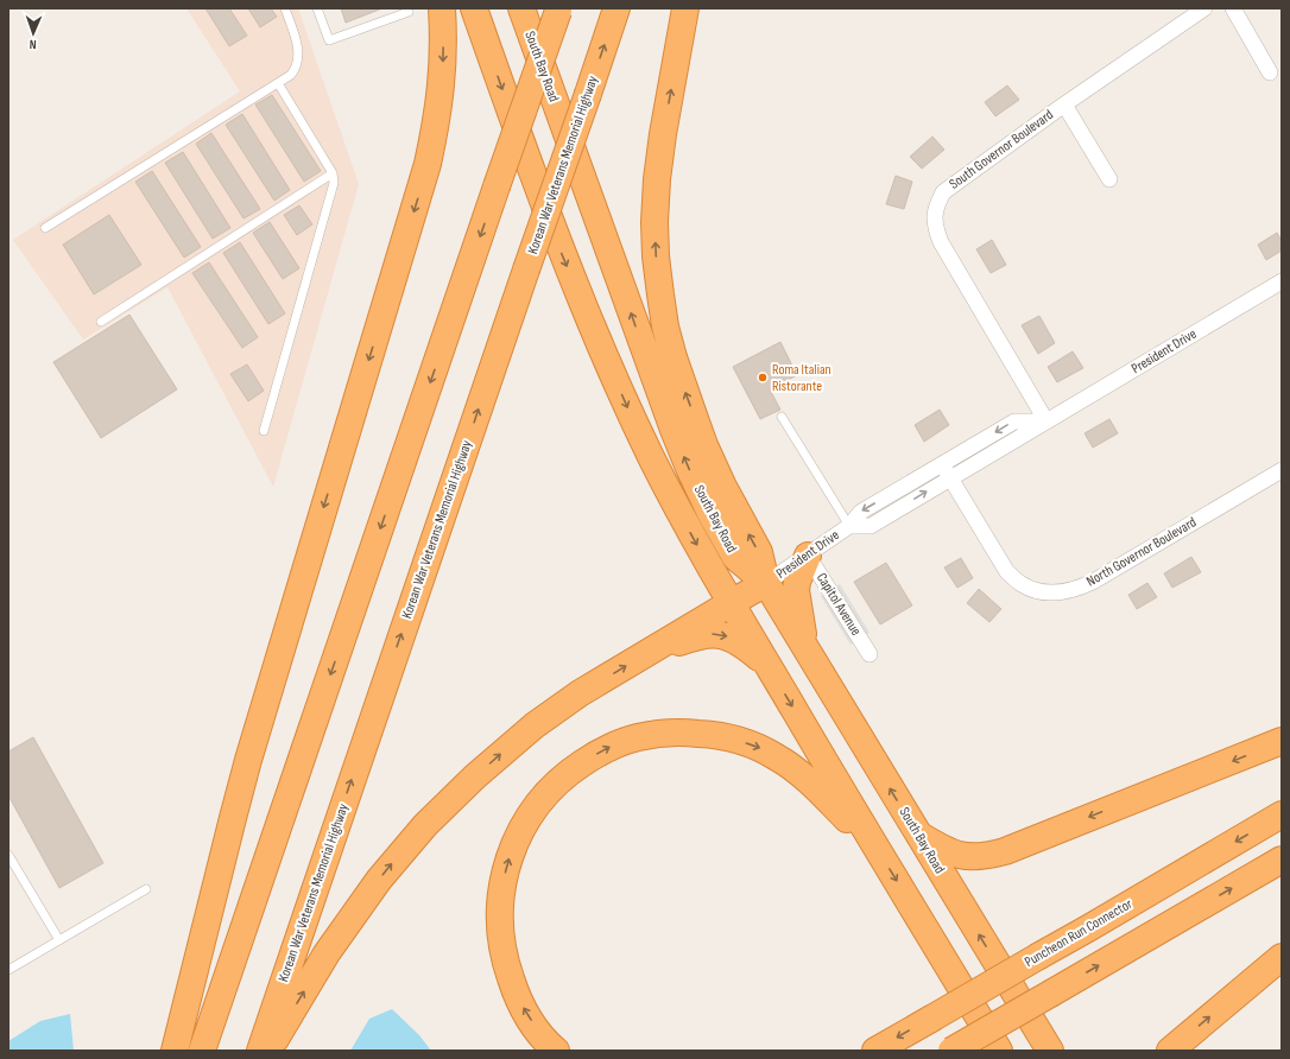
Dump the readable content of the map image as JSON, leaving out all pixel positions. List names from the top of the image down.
{
  "streets": {
    "highway": ["South Bay Road", "Korean War Veterans Memorial Highway", "Puncheon Run Connector"],
    "street": [
      "South Governor Boulevard",
      "President Drive",
      "North Governor Boulevard",
      "Capitol Avenue"
    ]
  },
  "crossings": [
    ["South Bay Road", "President Drive"],
    ["South Governor Boulevard", "President Drive"],
    ["President Drive", "North Governor Boulevard"],
    ["President Drive", "Capitol Avenue"]
  ],
  "places": ["Roma Italian Ristorante"],
  "north": "bottom"
}
